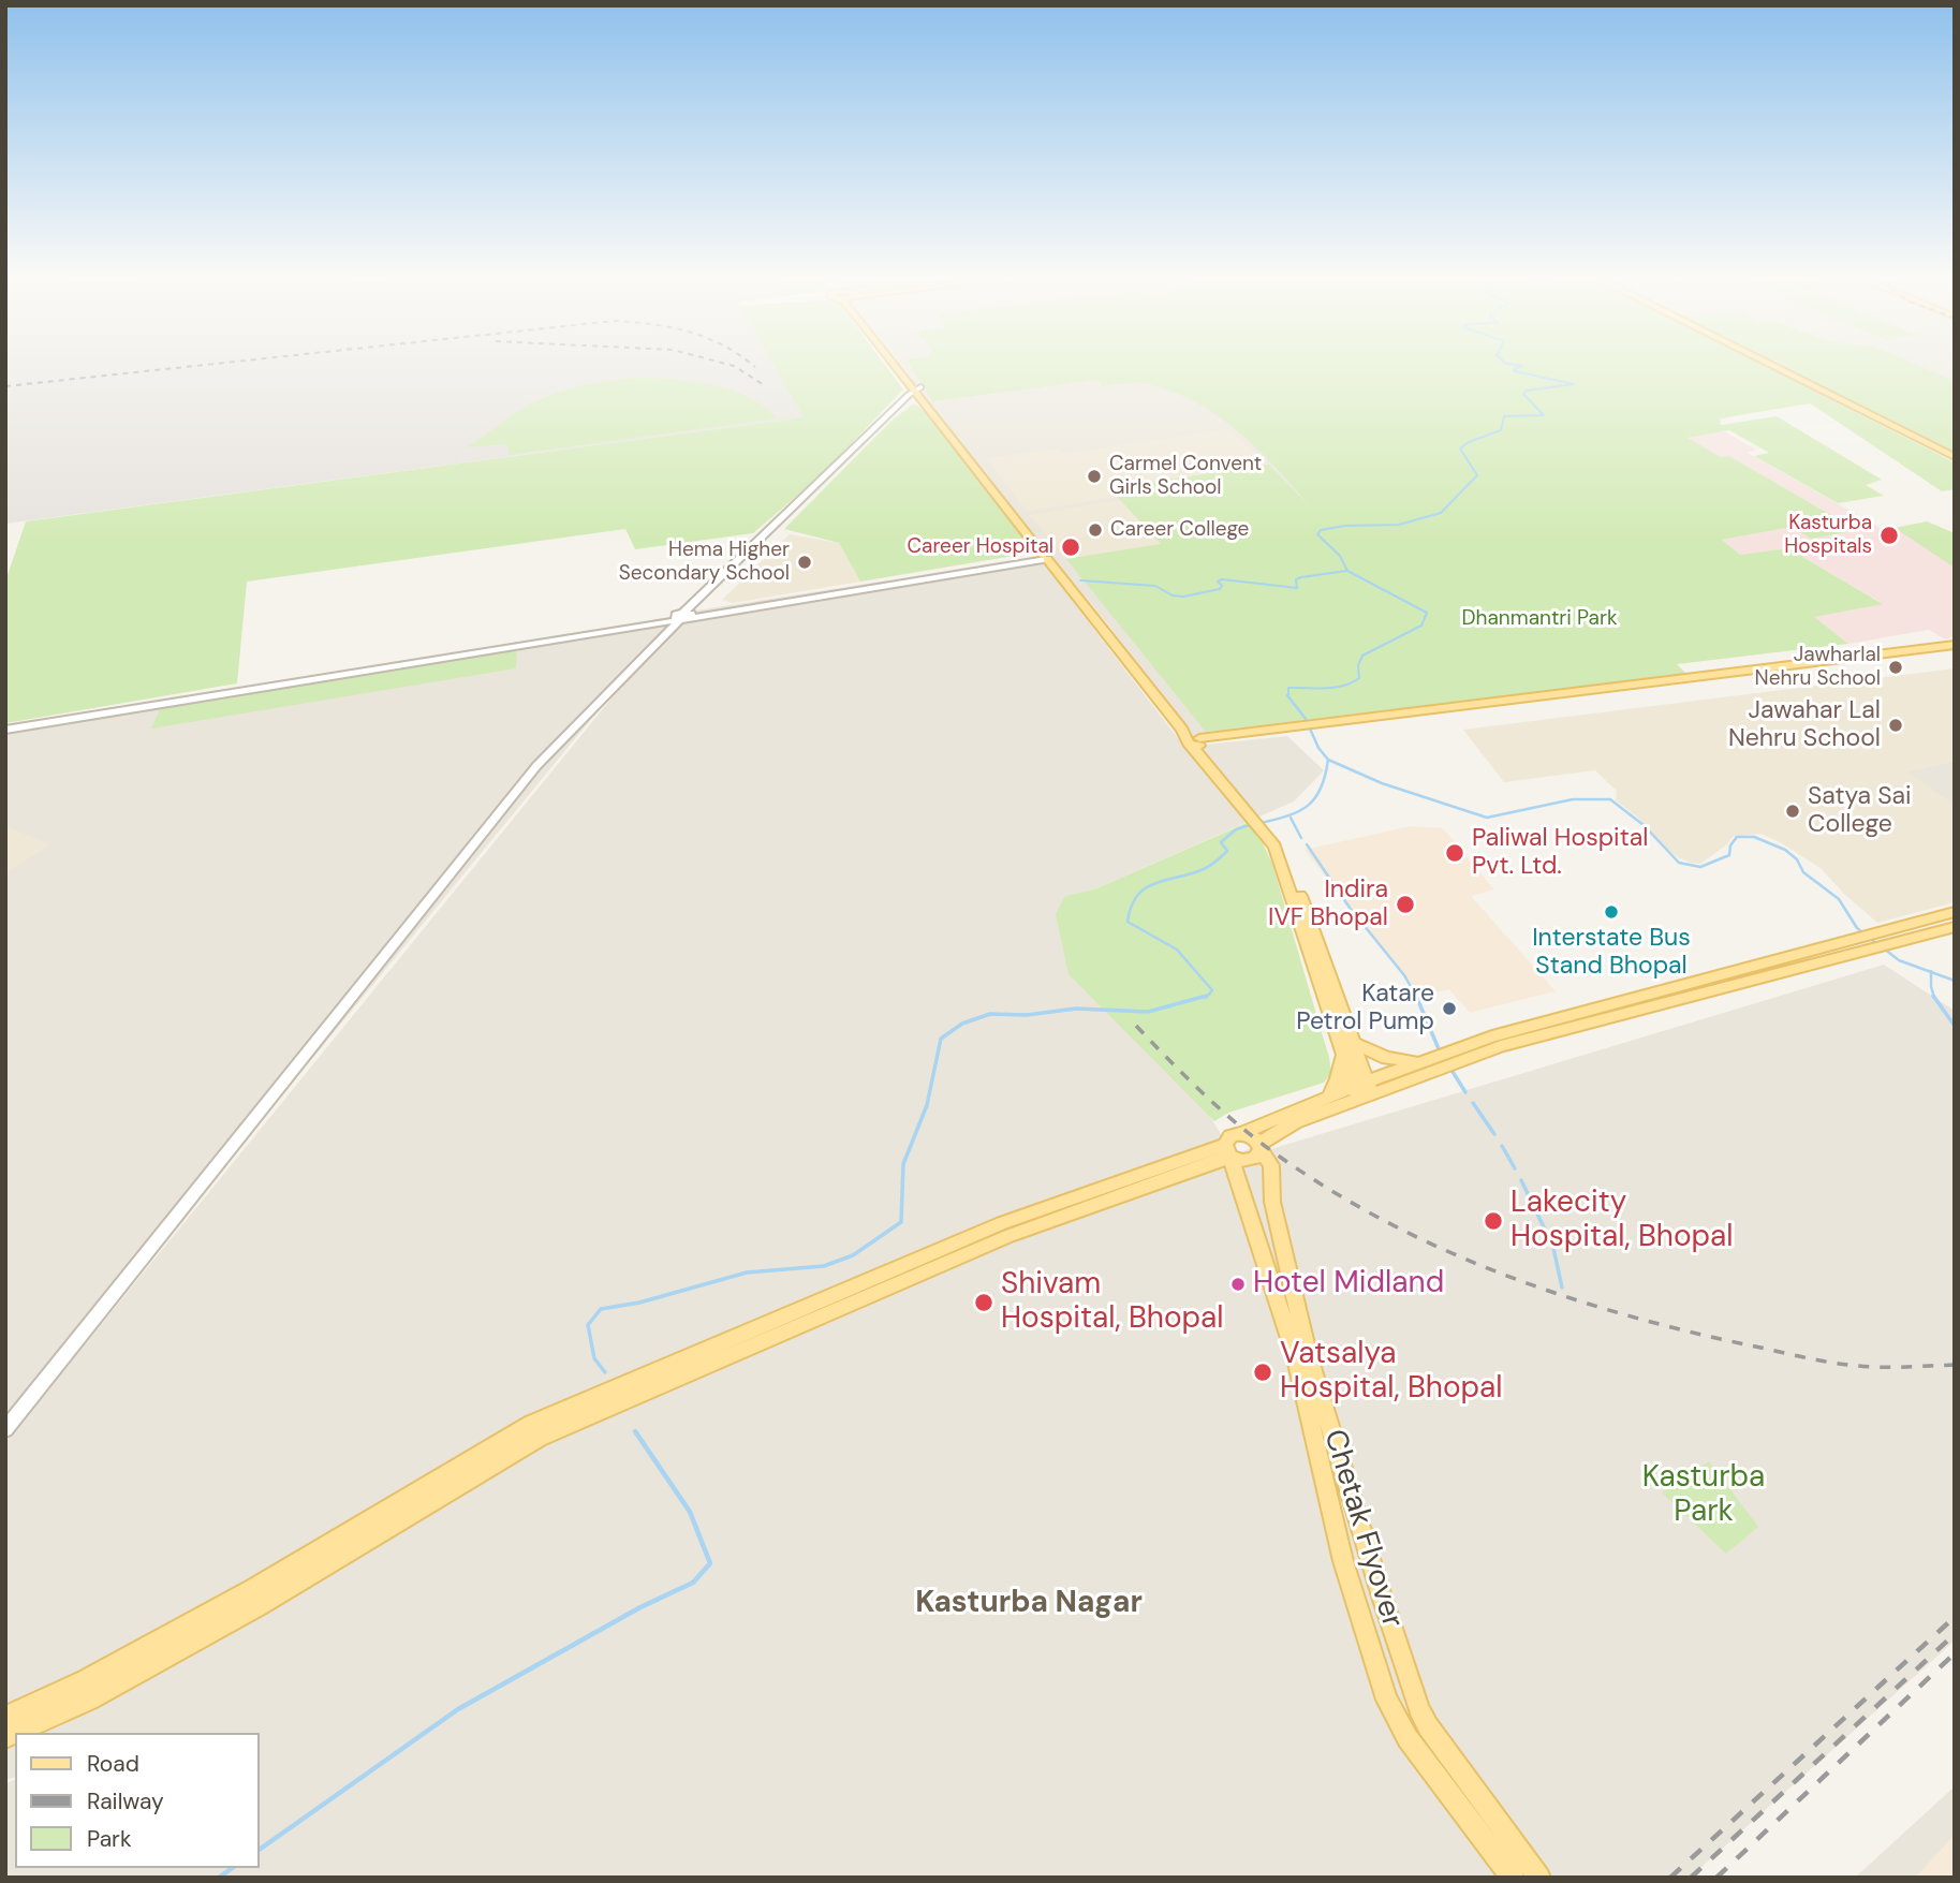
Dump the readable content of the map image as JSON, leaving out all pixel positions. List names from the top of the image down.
{
  "streets": {
    "main road": ["Chetak Flyover"]
  },
  "districts": ["Kasturba Nagar"],
  "parks": ["Dhanmantri Park", "Kasturba Park"],
  "places": [
    "Carmel Convent Girls School",
    "Career College",
    "Kasturba Hospitals",
    "Career Hospital",
    "Hema Higher Secondary School",
    "Jawharlal Nehru School",
    "Jawahar Lal Nehru School",
    "Satya Sai College",
    "Paliwal Hospital Pvt. Ltd.",
    "Indira IVF Bhopal",
    "Interstate Bus Stand Bhopal",
    "Katare Petrol Pump",
    "Lakecity Hospital, Bhopal",
    "Hotel Midland",
    "Shivam Hospital, Bhopal",
    "Vatsalya Hospital, Bhopal"
  ],
  "legend": ["Road", "Railway", "Park"]
}
